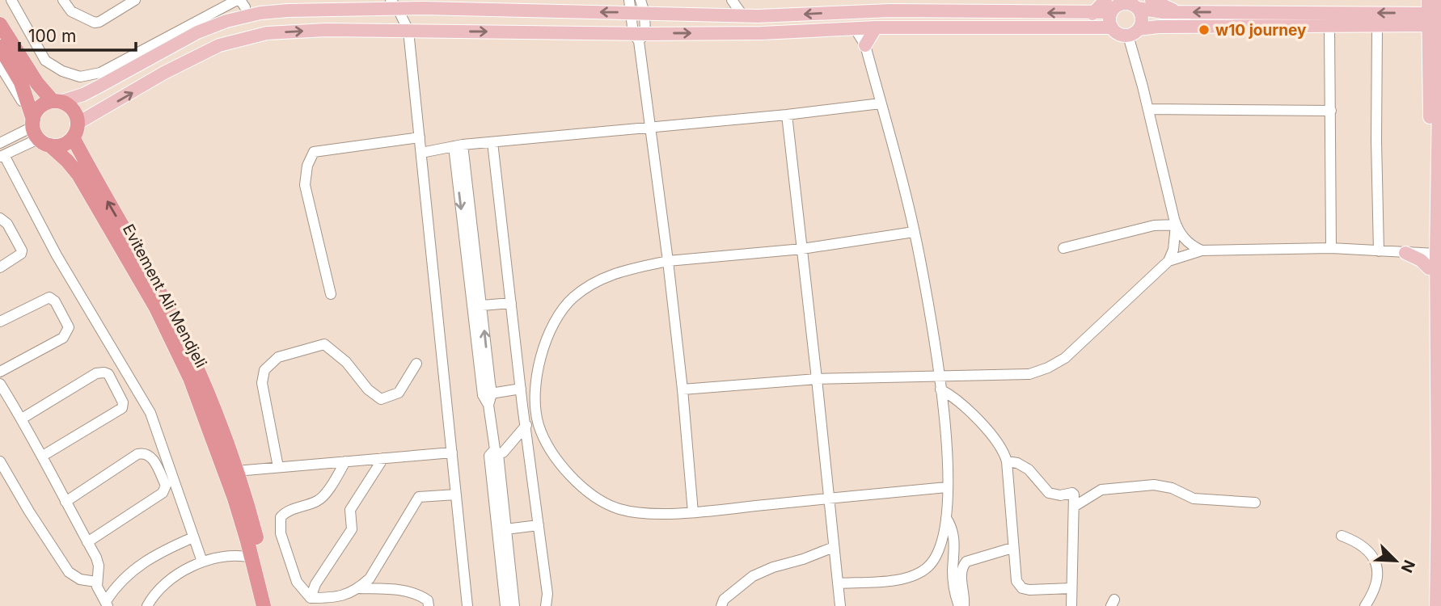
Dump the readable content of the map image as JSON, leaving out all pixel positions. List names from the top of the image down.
{
  "streets": {
    "highway": ["Evitement Ali Mendjeli"]
  },
  "places": ["w10 journey"],
  "scale_bar": "100 m",
  "north": "bottom right"
}
